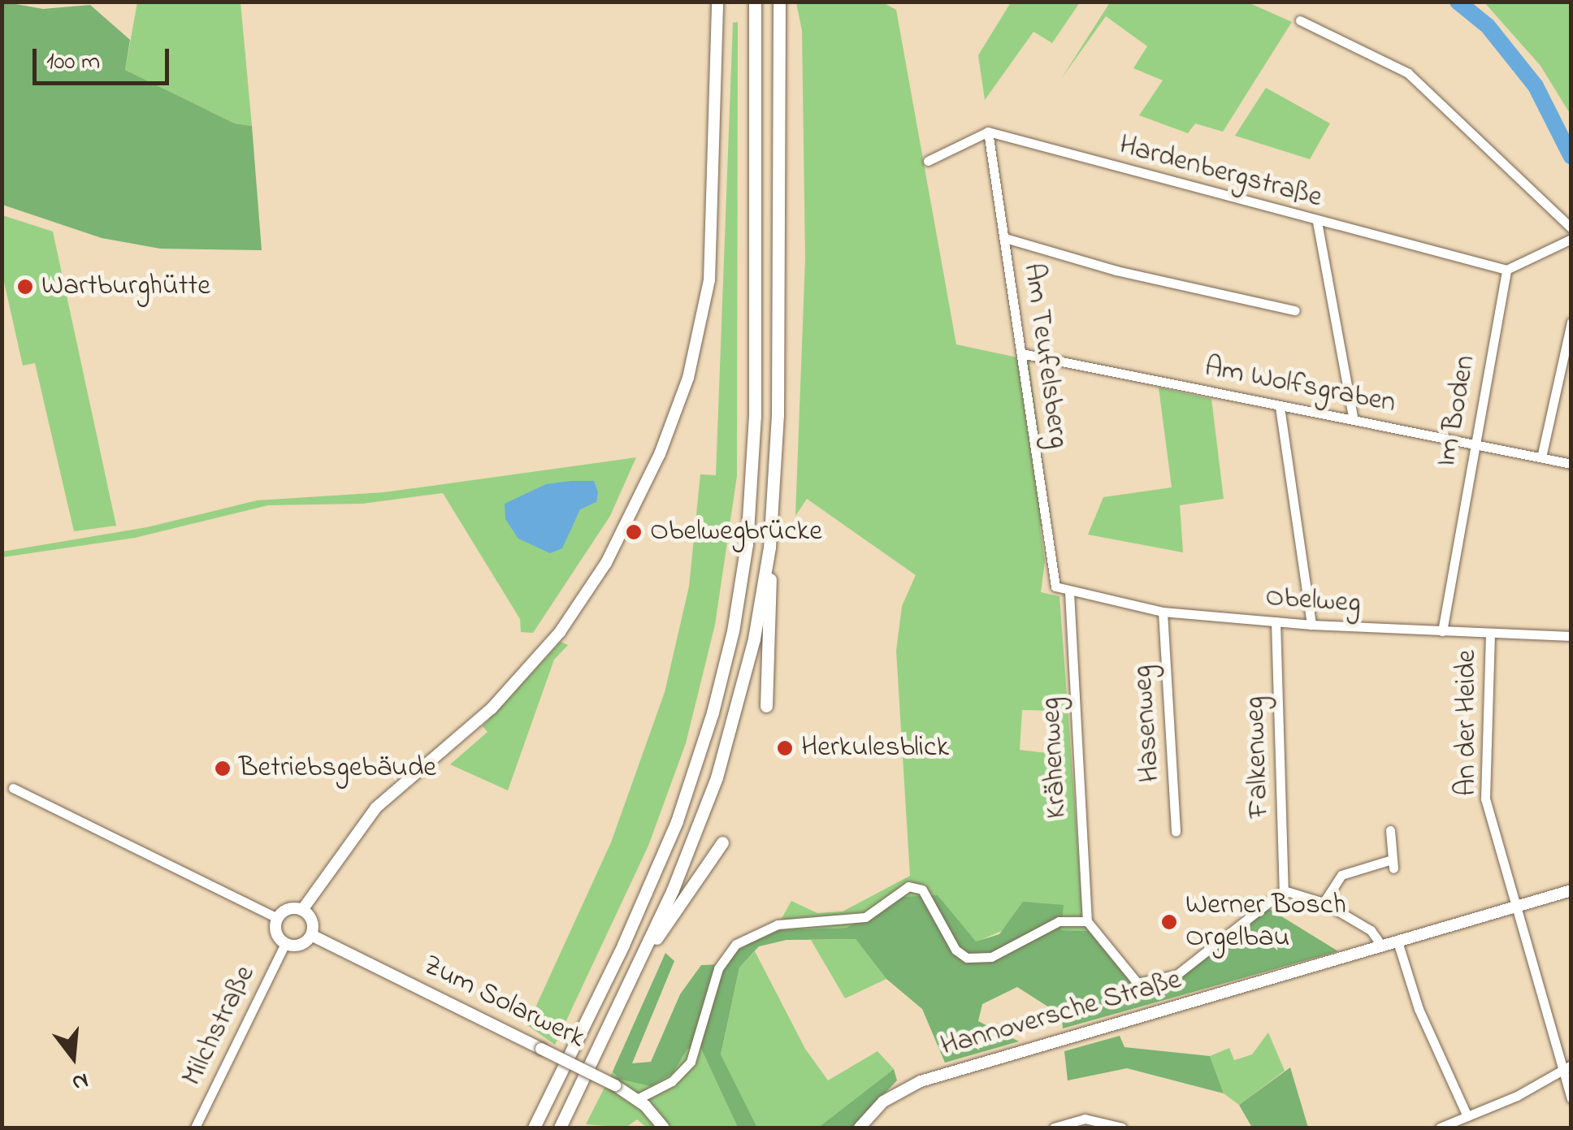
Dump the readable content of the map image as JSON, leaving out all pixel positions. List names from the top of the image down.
{
  "streets": {
    "main road": ["Zum Solarwerk", "Hannoversche Straße"],
    "street": [
      "Hardenbergstraße",
      "Am Teufelsberg",
      "Am Wolfsgraben",
      "Im Boden",
      "Obelweg",
      "An der Heide",
      "Hasenweg",
      "Falkenweg",
      "Krähenweg",
      "Milchstraße"
    ]
  },
  "crossings": [
    ["Hardenbergstraße", "Am Teufelsberg"],
    ["Hardenbergstraße", "Im Boden"],
    ["Am Teufelsberg", "Am Wolfsgraben"],
    ["Am Teufelsberg", "Obelweg"],
    ["Am Wolfsgraben", "Im Boden"],
    ["Im Boden", "Obelweg"],
    ["Obelweg", "An der Heide"],
    ["Obelweg", "Hasenweg"],
    ["Obelweg", "Falkenweg"],
    ["Obelweg", "Krähenweg"],
    ["An der Heide", "Hannoversche Straße"],
    ["Zum Solarwerk", "Milchstraße"]
  ],
  "places": [
    "Wartburghütte",
    "Obelwegbrücke",
    "Herkulesblick",
    "Betriebsgebäude",
    "Werner Bosch Orgelbau"
  ],
  "scale_bar": "100 m",
  "north": "bottom"
}
